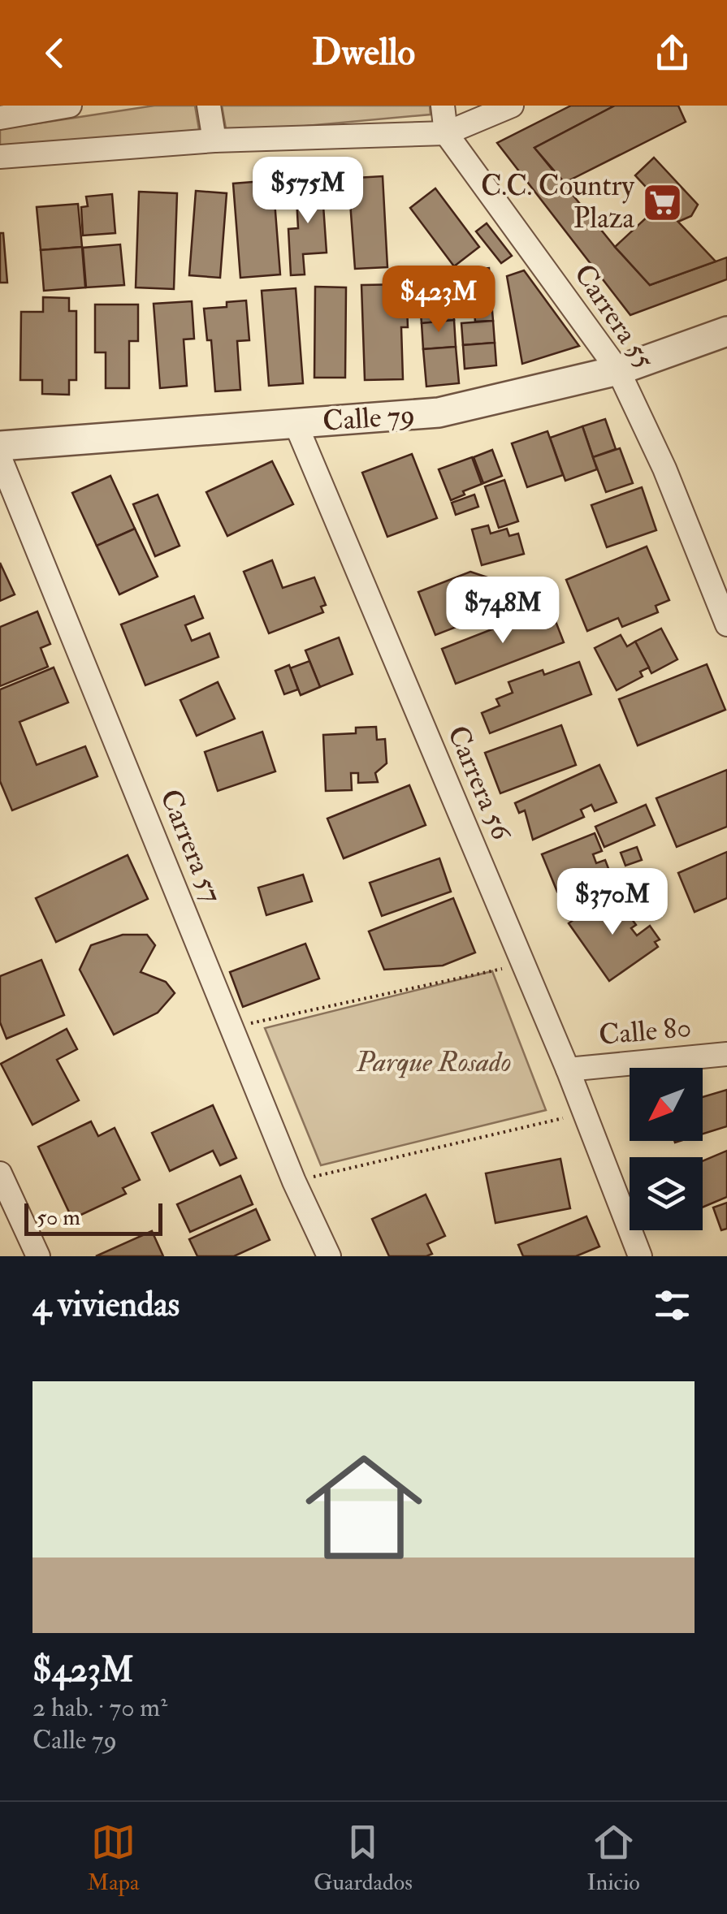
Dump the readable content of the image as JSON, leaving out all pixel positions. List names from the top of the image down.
{
  "streets": {
    "street": [
      "Carrera 55",
      "Calle 79",
      "Carrera 56",
      "Carrera 57",
      "Calle 80"
    ]
  },
  "crossings": [
    ["Carrera 55", "Calle 79"],
    ["Calle 79", "Carrera 56"],
    ["Carrera 56", "Calle 80"]
  ],
  "parks": ["Parque Rosado"],
  "places": {
    "supermarket": ["C.C. Country Plaza"]
  },
  "scale_bar": "50 m",
  "north": "bottom left",
  "page": {
    "header": "Dwello",
    "price": [
      "$575M",
      "$423M",
      "$748M",
      "$370M"
    ],
    "scale": "50 m",
    "heading": "4 viviendas",
    "list": [
      {
        "name": "$423M",
        "note": "2 hab. · 70 m² · Calle 79"
      }
    ],
    "tabs": ["Mapa", "Guardados", "Inicio"]
  }
}
